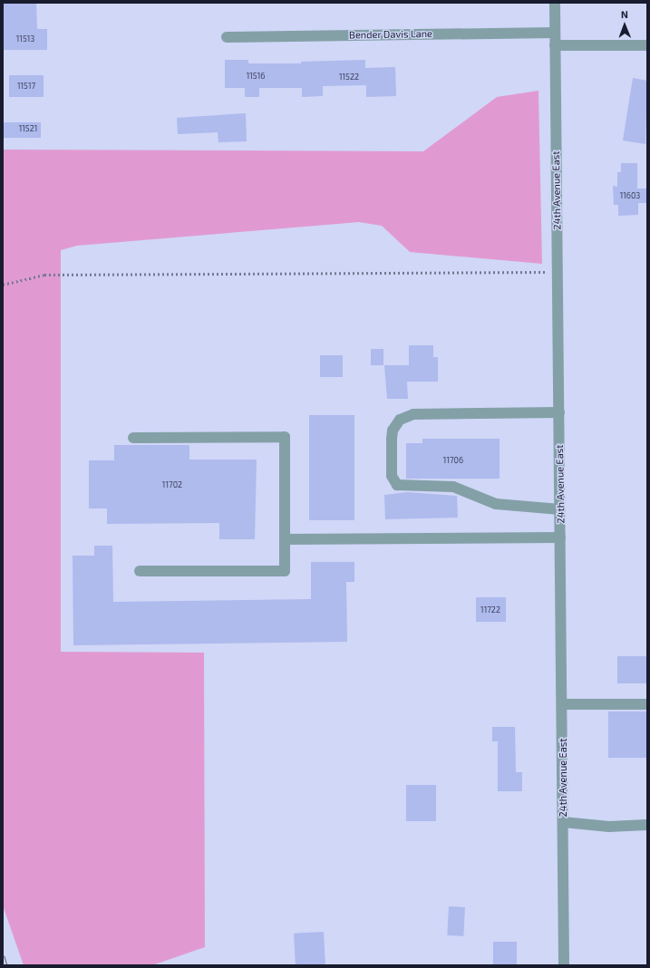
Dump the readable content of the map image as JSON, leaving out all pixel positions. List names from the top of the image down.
{
  "streets": {
    "street": ["Bender Davis Lane", "24th Avenue East"]
  },
  "crossings": [
    ["Bender Davis Lane", "24th Avenue East"]
  ],
  "house_numbers": [
    "11513",
    "11516",
    "11522",
    "11517",
    "11521",
    "11603",
    "11706",
    "11702",
    "11722"
  ],
  "north": "top"
}
